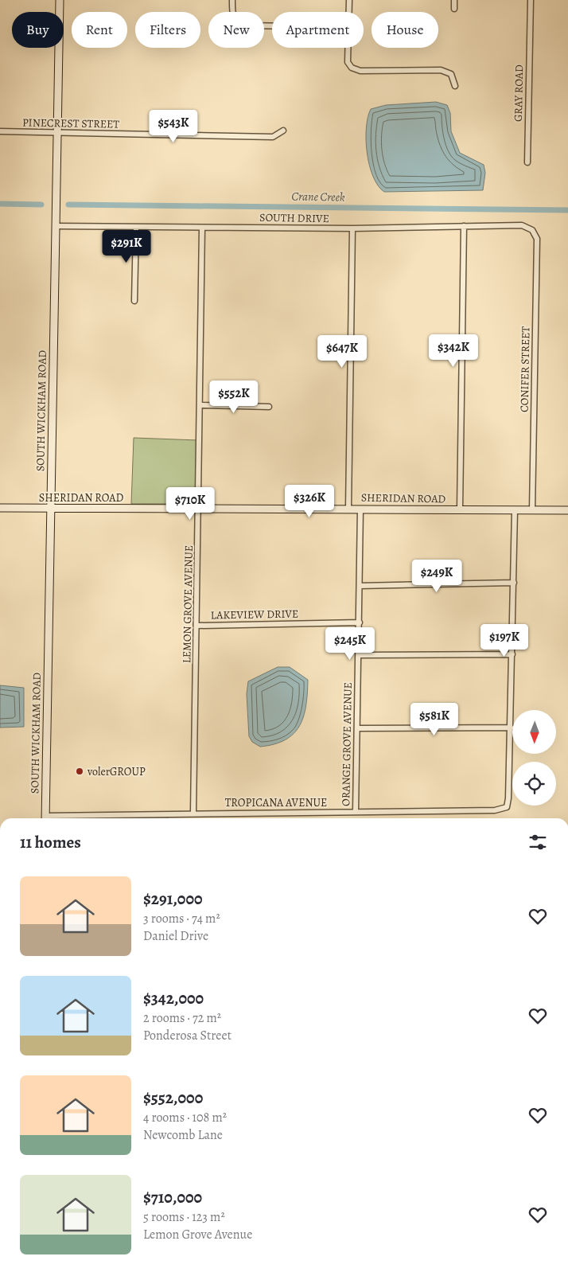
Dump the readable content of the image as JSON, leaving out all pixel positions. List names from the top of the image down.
{
  "streets": {
    "main road": ["SOUTH WICKHAM ROAD", "SHERIDAN ROAD"],
    "street": [
      "GRAY ROAD",
      "PINECREST STREET",
      "SOUTH DRIVE",
      "CONIFER STREET",
      "LEMON GROVE AVENUE",
      "LAKEVIEW DRIVE",
      "ORANGE GROVE AVENUE",
      "TROPICANA AVENUE"
    ]
  },
  "crossings": [
    ["PINECREST STREET", "SOUTH WICKHAM ROAD"],
    ["SOUTH DRIVE", "CONIFER STREET"],
    ["SOUTH DRIVE", "SOUTH WICKHAM ROAD"],
    ["SOUTH DRIVE", "LEMON GROVE AVENUE"],
    ["CONIFER STREET", "SHERIDAN ROAD"],
    ["SOUTH WICKHAM ROAD", "SHERIDAN ROAD"],
    ["SHERIDAN ROAD", "LEMON GROVE AVENUE"],
    ["SHERIDAN ROAD", "ORANGE GROVE AVENUE"],
    ["LEMON GROVE AVENUE", "LAKEVIEW DRIVE"],
    ["LEMON GROVE AVENUE", "TROPICANA AVENUE"],
    ["LAKEVIEW DRIVE", "ORANGE GROVE AVENUE"],
    ["ORANGE GROVE AVENUE", "TROPICANA AVENUE"]
  ],
  "water": ["Crane Creek"],
  "places": ["volerGROUP"],
  "north": "bottom",
  "page": {
    "chip": [
      "Buy",
      "Rent",
      "Filters",
      "New",
      "Apartment",
      "House"
    ],
    "price": [
      "$543K",
      "$291K",
      "$342K",
      "$647K",
      "$552K",
      "$326K",
      "$710K",
      "$249K",
      "$197K",
      "$245K",
      "$581K"
    ],
    "heading": "11 homes",
    "list": [
      {
        "name": "$291,000",
        "note": "3 rooms · 74 m² · Daniel Drive"
      },
      {
        "name": "$342,000",
        "note": "2 rooms · 72 m² · Ponderosa Street"
      },
      {
        "name": "$552,000",
        "note": "4 rooms · 108 m² · Newcomb Lane"
      },
      {
        "name": "$710,000",
        "note": "5 rooms · 123 m² · Lemon Grove Avenue"
      }
    ]
  }
}
